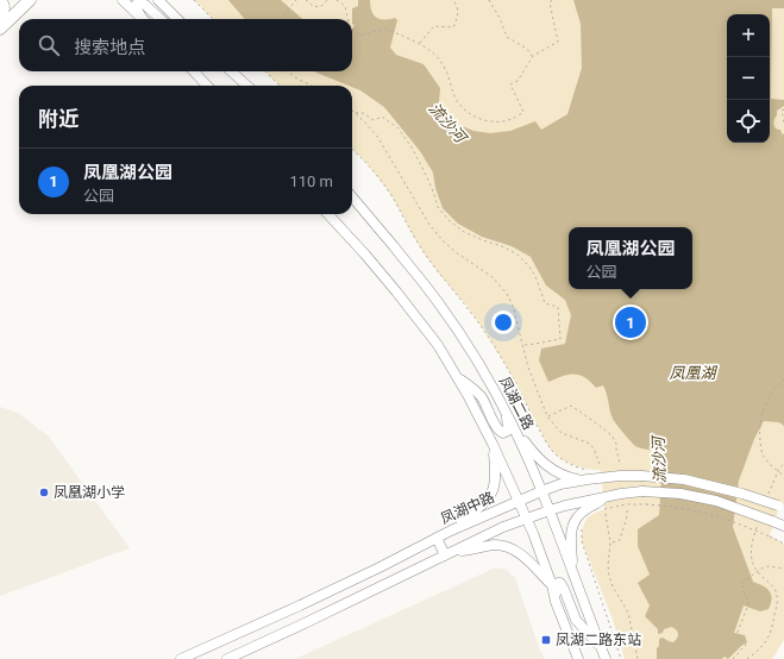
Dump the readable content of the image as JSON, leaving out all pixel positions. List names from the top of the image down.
{
  "streets": {
    "street": ["凤湖二路", "凤湖中路"]
  },
  "crossings": [
    ["凤湖二路", "凤湖中路"]
  ],
  "water": ["流沙河", "凤凰湖"],
  "places": {
    "other": ["凤凰湖小学"],
    "transit": ["凤湖二路东站"]
  },
  "page": {
    "map_buttons": ["+", "−"],
    "search": "搜索地点",
    "heading": "附近",
    "list": [
      {
        "mark": "1",
        "name": "凤凰湖公园",
        "note": "公园",
        "value": "110 m"
      }
    ],
    "popup": ["凤凰湖公园", "公园"],
    "pins": "1"
  }
}
